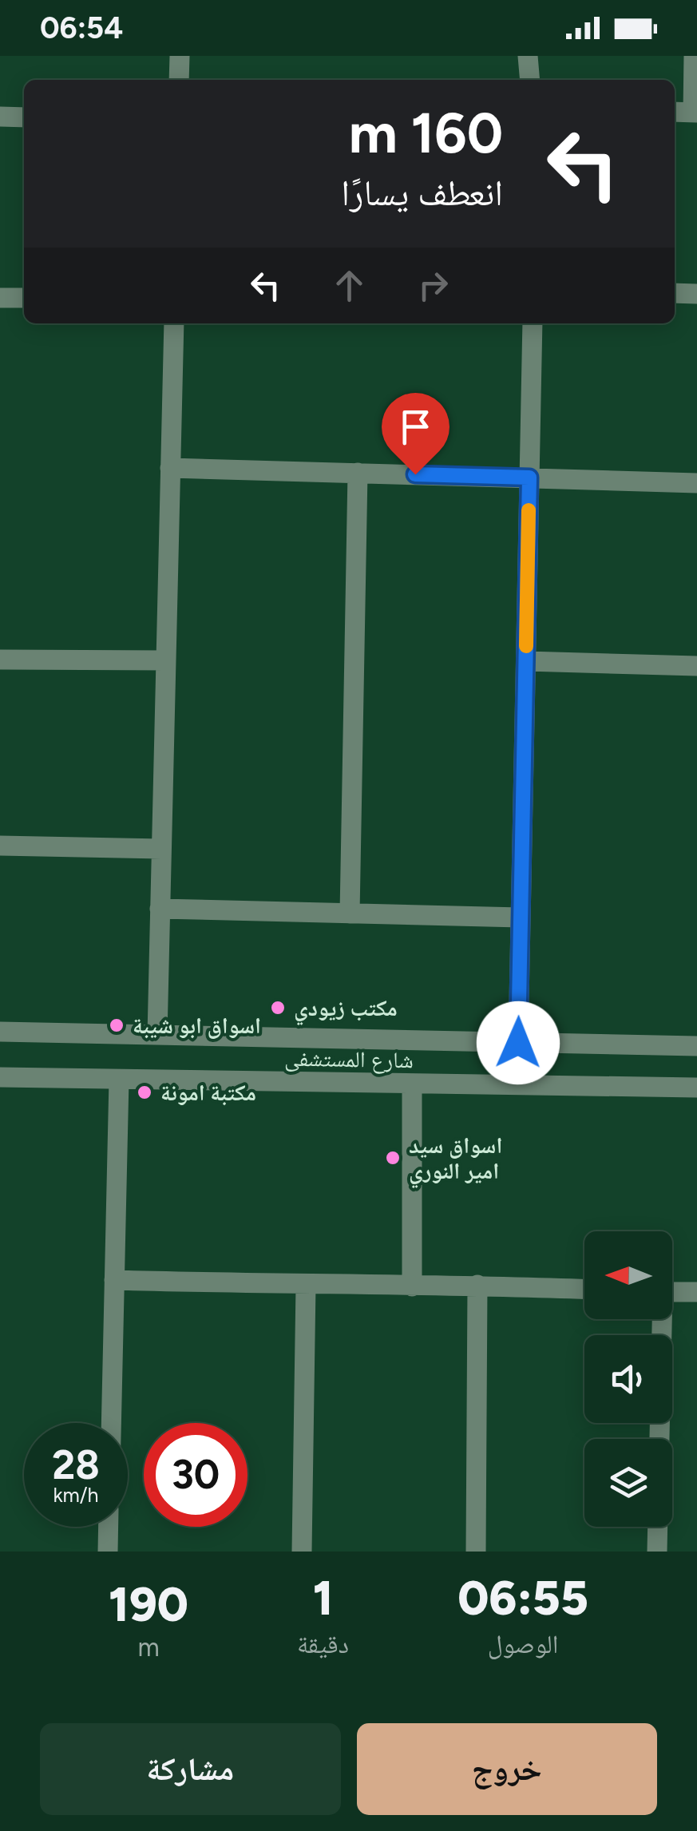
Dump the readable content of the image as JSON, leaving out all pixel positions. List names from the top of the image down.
{
  "streets": {
    "street": ["شارع المستشفى"]
  },
  "places": [
    "مكتب زيودي",
    "اسواق ابو شيبة",
    "مكتبة امونة",
    "اسواق سيد امير النوري"
  ],
  "north": "left",
  "page": {
    "status": "06:54",
    "turn": ["160 m", "انعطف يسارًا"],
    "speed": "28 km/h",
    "limit": "30",
    "eta": [
      "06:55",
      "الوصول",
      "1",
      "دقيقة",
      "190",
      "m"
    ],
    "buttons": ["خروج", "مشاركة"]
  }
}
